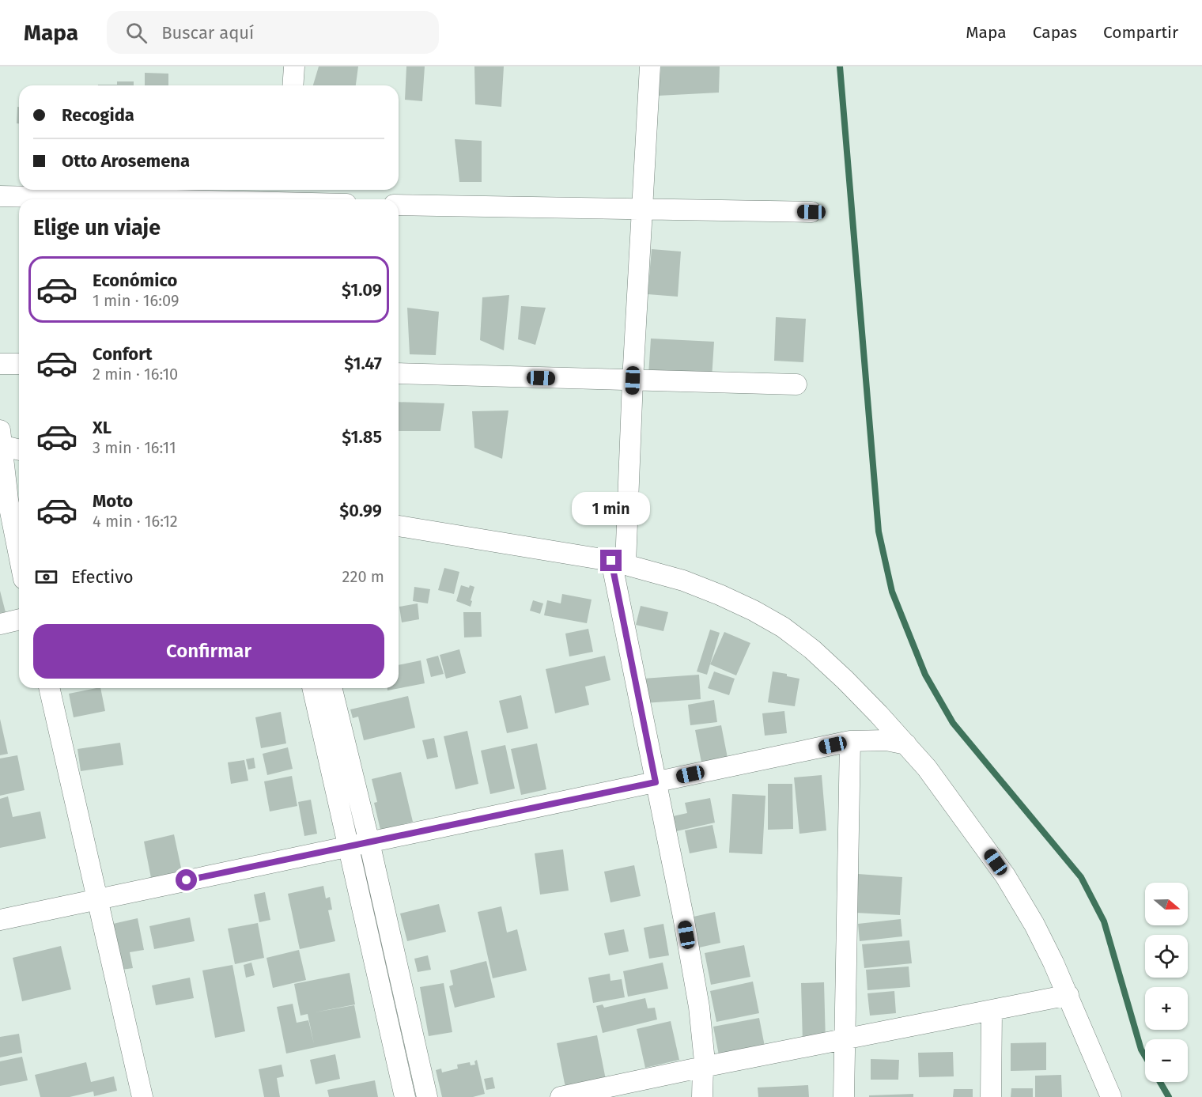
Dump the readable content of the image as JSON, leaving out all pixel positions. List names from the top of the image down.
{
  "north": "right",
  "page": {
    "header": "Mapa",
    "search": "Buscar aquí",
    "nav": ["Mapa", "Capas", "Compartir"],
    "banner": ["Recogida", "Otto Arosemena"],
    "heading": "Elige un viaje",
    "list": [
      {
        "name": "Económico",
        "note": "1 min · 16:09",
        "value": "$1.09"
      },
      {
        "name": "Confort",
        "note": "2 min · 16:10",
        "value": "$1.47"
      },
      {
        "name": "XL",
        "note": "3 min · 16:11",
        "value": "$1.85"
      },
      {
        "name": "Moto",
        "note": "4 min · 16:12",
        "value": "$0.99"
      }
    ],
    "bubble": "1 min",
    "pay": ["Efectivo", "220 m"],
    "buttons": "Confirmar",
    "map_buttons": ["+", "−"]
  }
}
